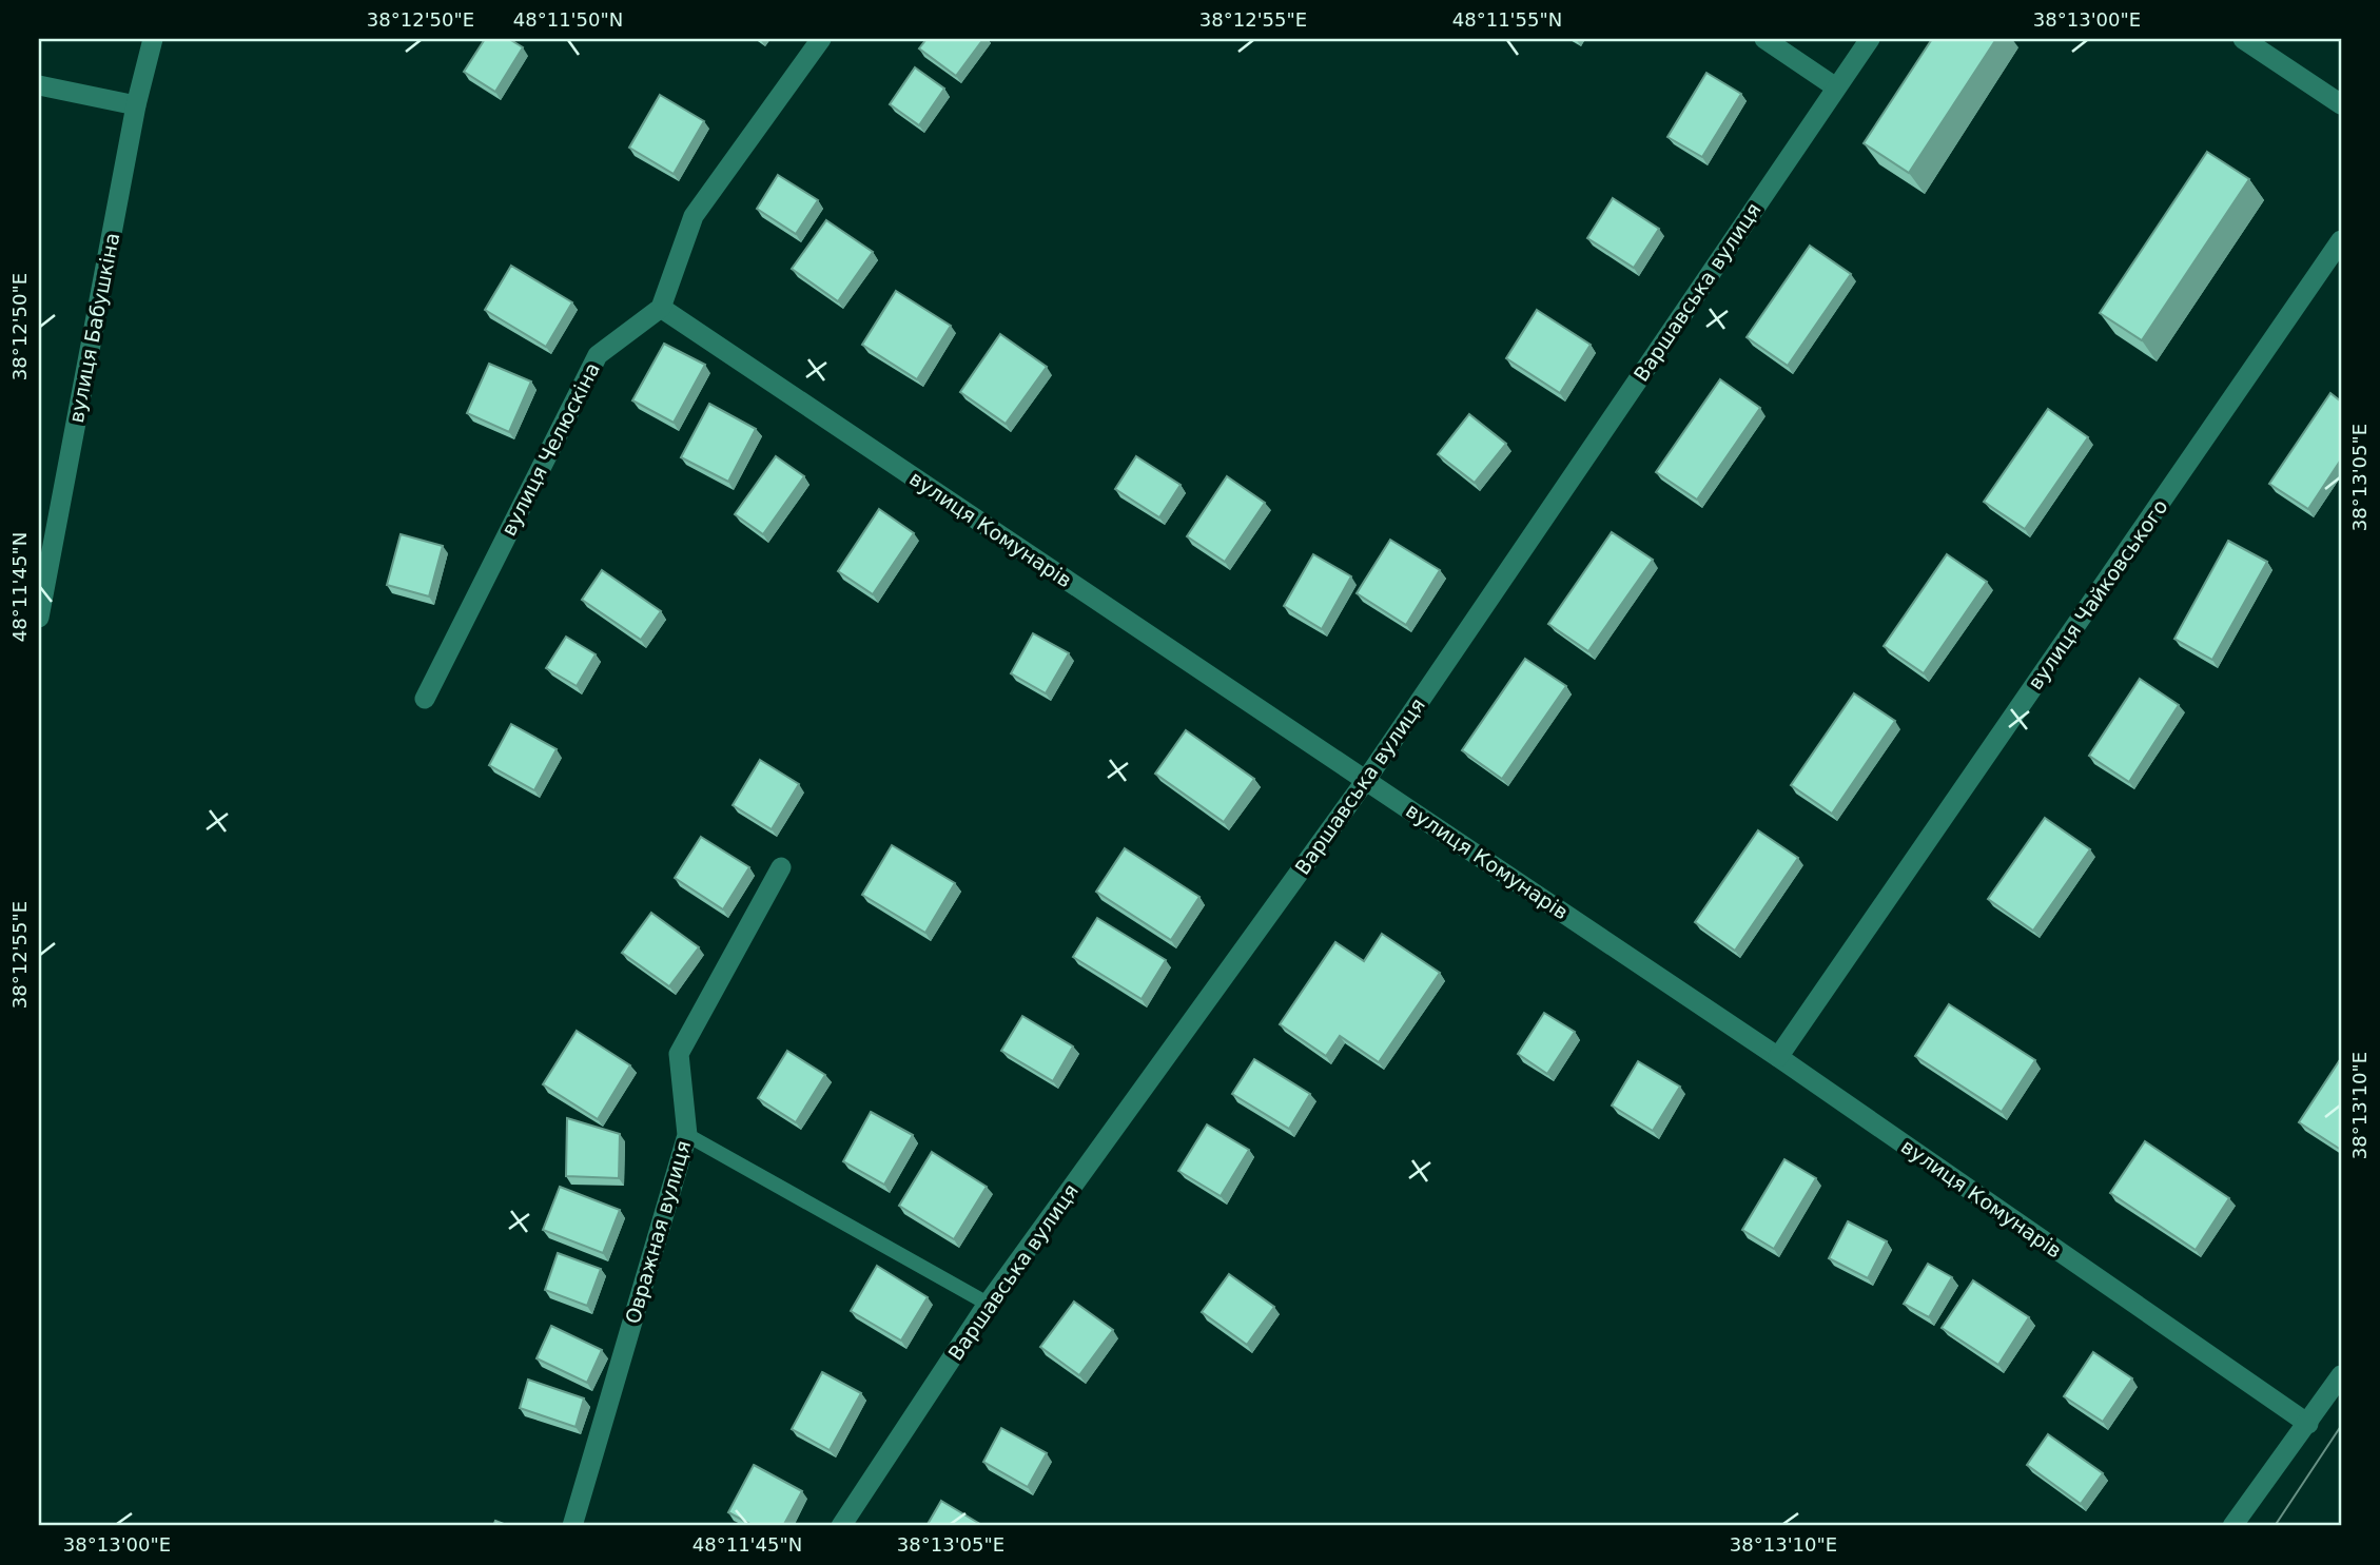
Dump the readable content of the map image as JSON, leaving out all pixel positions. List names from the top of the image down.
{
  "streets": {
    "street": [
      "Варшавська вулиця",
      "вулиця Бабушкіна",
      "вулиця Челюскіна",
      "вулиця Комунарів",
      "вулиця Чайковського",
      "Овражная вулиця"
    ]
  },
  "crossings": [
    ["Варшавська вулиця", "вулиця Комунарів"],
    ["вулиця Челюскіна", "вулиця Комунарів"],
    ["вулиця Комунарів", "вулиця Чайковського"]
  ],
  "coordinates": [
    "38°12'50\"E",
    "48°11'50\"N",
    "38°12'55\"E",
    "48°11'55\"N",
    "38°13'00\"E",
    "38°13'05\"E",
    "48°11'45\"N",
    "38°13'10\"E"
  ]
}
